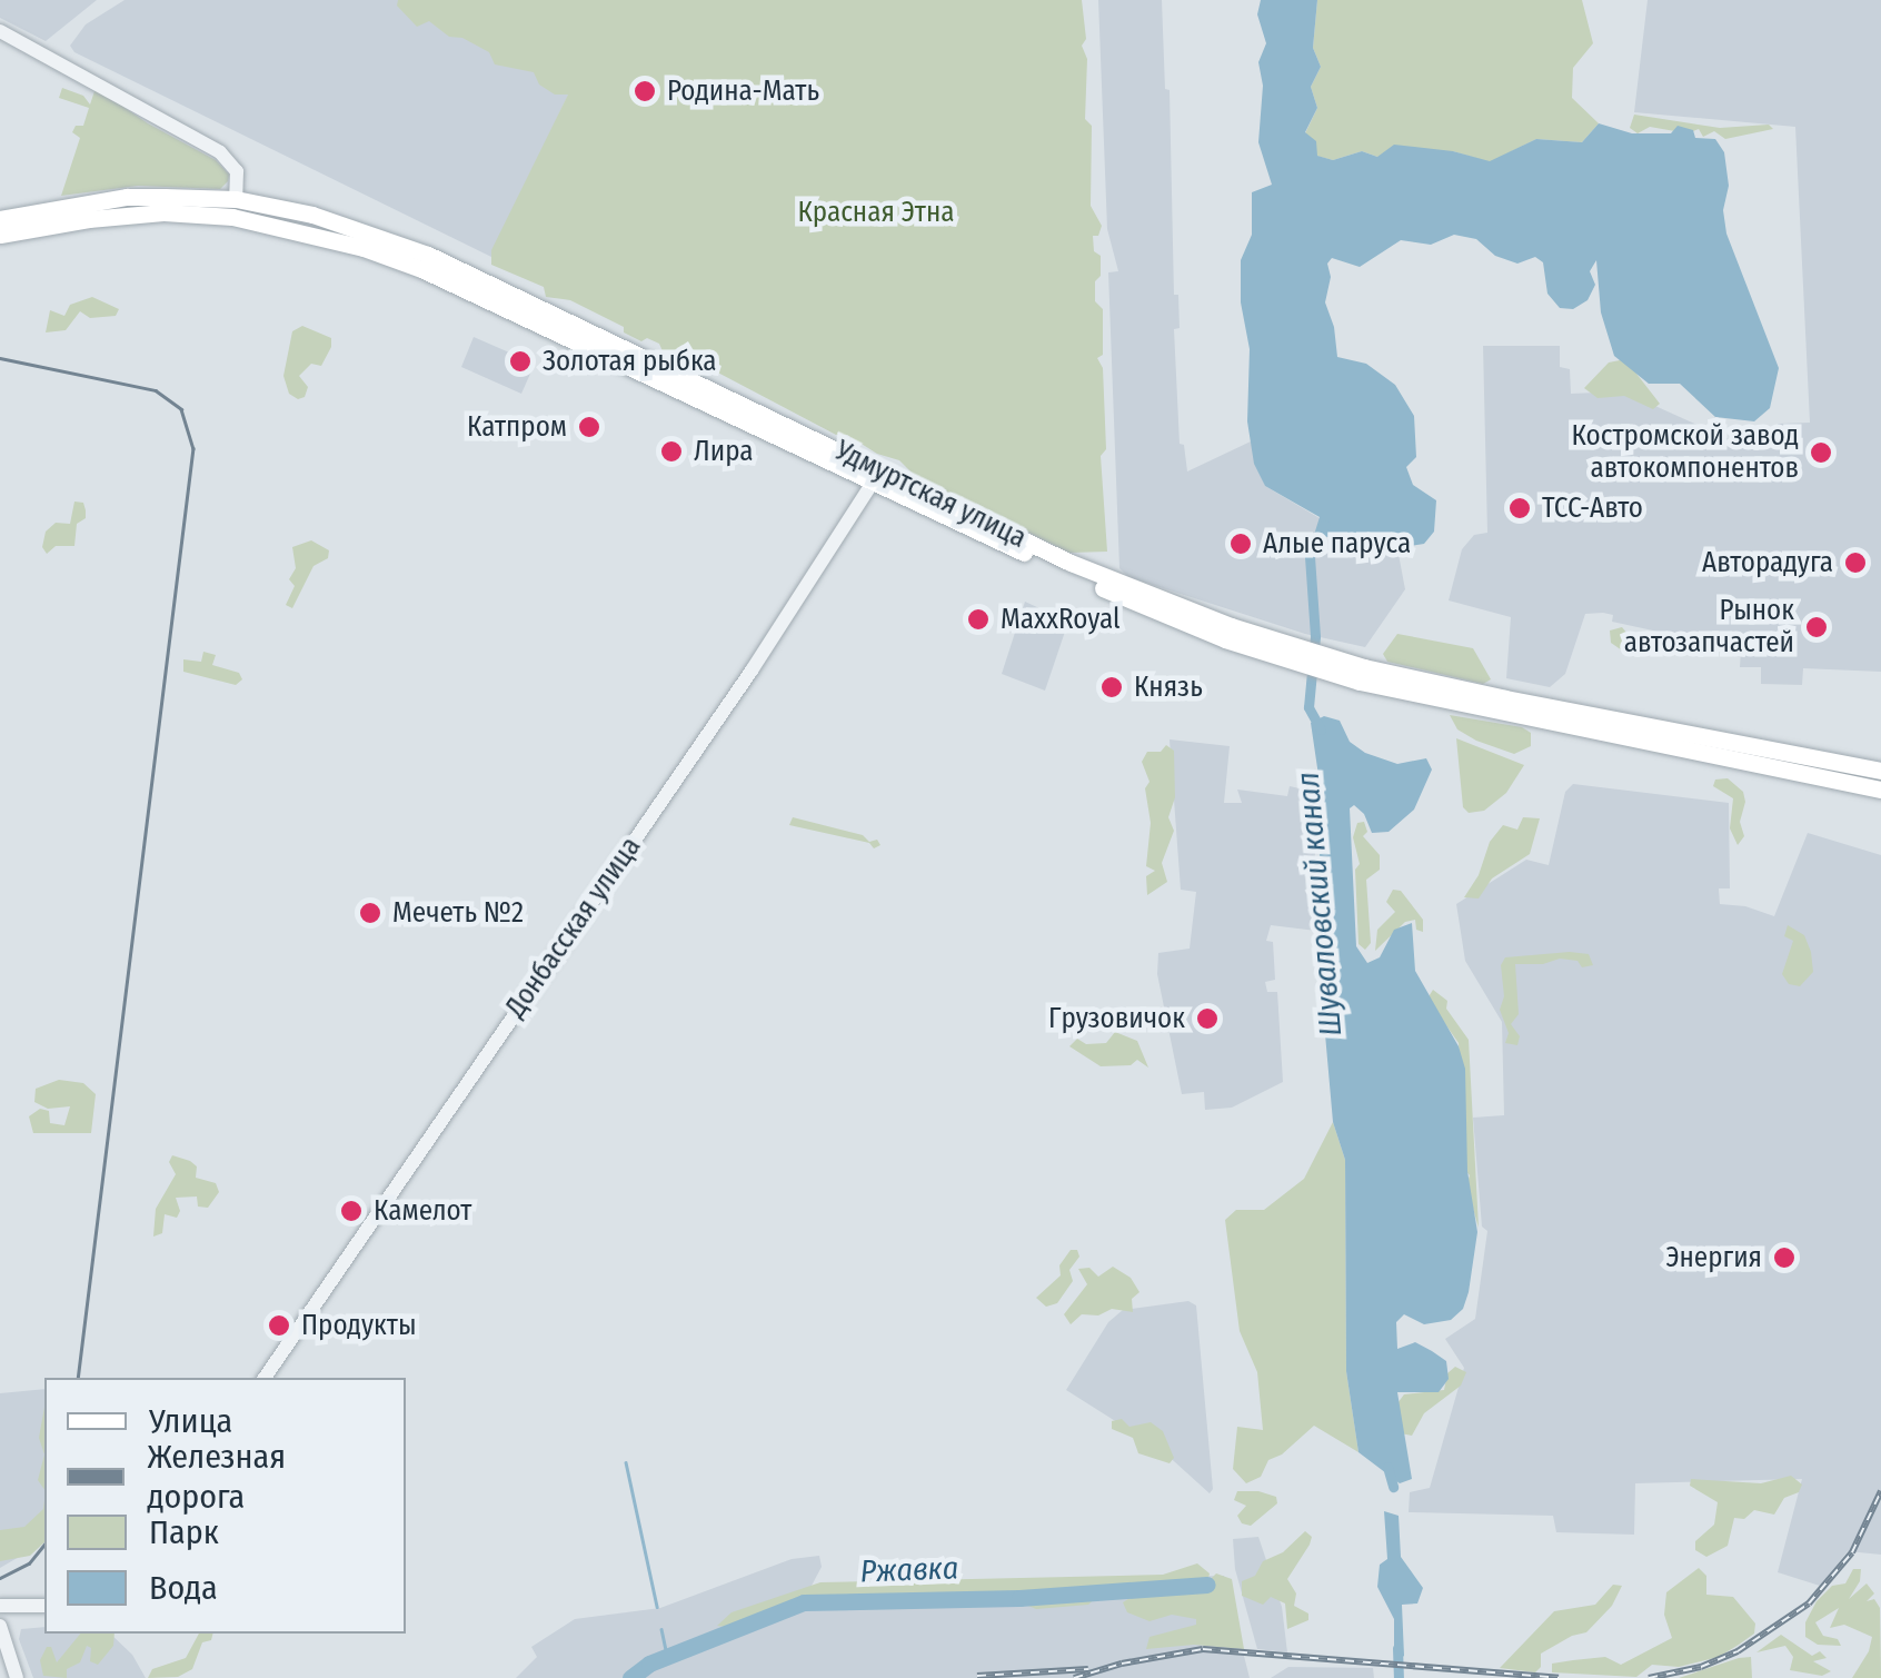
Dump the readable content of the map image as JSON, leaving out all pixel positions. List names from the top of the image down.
{
  "streets": {
    "main road": ["Удмуртская улица"],
    "street": ["Донбасская улица"]
  },
  "crossings": [
    ["Удмуртская улица", "Донбасская улица"]
  ],
  "water": ["Шуваловский канал", "Ржавка"],
  "parks": ["Красная Этна"],
  "places": [
    "Родина-Мать",
    "Золотая рыбка",
    "Катпром",
    "Лира",
    "Костромской завод автокомпонентов",
    "ТСС-Авто",
    "Алые паруса",
    "Авторадуга",
    "MaxxRoyal",
    "Рынок автозапчастей",
    "Князь",
    "Мечеть №2",
    "Грузовичок",
    "Камелот",
    "Энергия",
    "Продукты"
  ],
  "legend": [
    "Улица",
    "Железная дорога",
    "Парк",
    "Вода"
  ]
}
